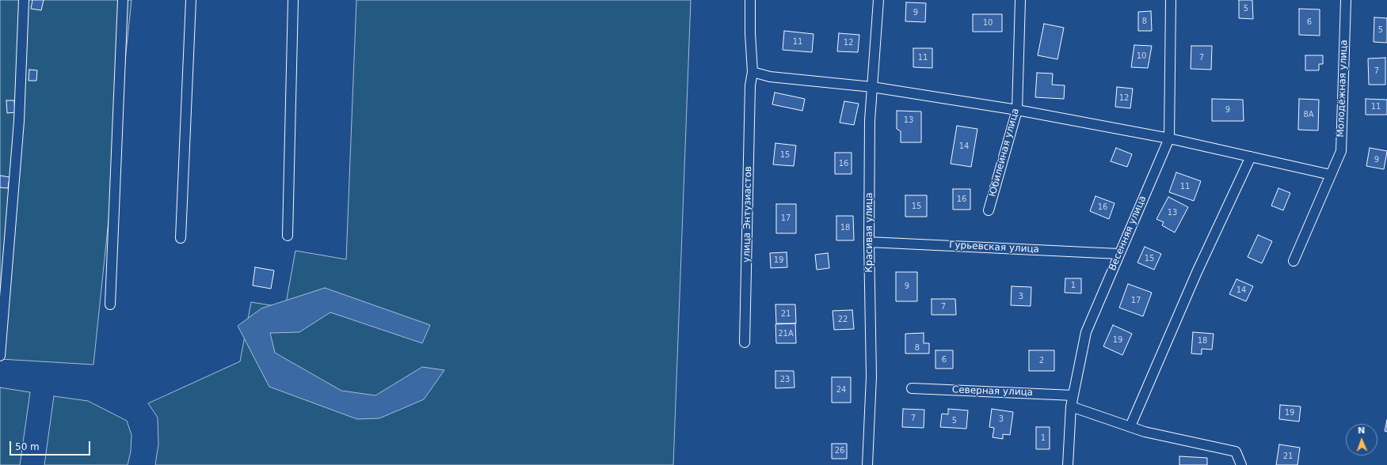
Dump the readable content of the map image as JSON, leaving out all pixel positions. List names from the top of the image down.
{
  "streets": {
    "street": [
      "Молодёжная улица",
      "Юбилейная улица",
      "улица Энтузиастов",
      "Красивая улица",
      "Весенняя улица",
      "Гурьевская улица",
      "Северная улица"
    ]
  },
  "crossings": [
    ["Красивая улица", "Гурьевская улица"],
    ["Весенняя улица", "Гурьевская улица"],
    ["Весенняя улица", "Северная улица"]
  ],
  "house_numbers": [
    "5",
    "9",
    "8",
    "6",
    "10",
    "5",
    "11",
    "12",
    "10",
    "11",
    "7",
    "7",
    "12",
    "11",
    "9",
    "8А",
    "13",
    "14",
    "15",
    "9",
    "16",
    "11",
    "16",
    "15",
    "16",
    "13",
    "17",
    "18",
    "15",
    "19",
    "1",
    "9",
    "14",
    "3",
    "17",
    "7",
    "21",
    "22",
    "21А",
    "19",
    "18",
    "8",
    "6",
    "2",
    "23",
    "24",
    "19",
    "7",
    "3",
    "5",
    "1",
    "26",
    "21"
  ],
  "scale_bar": "50 m",
  "north": "top"
}
